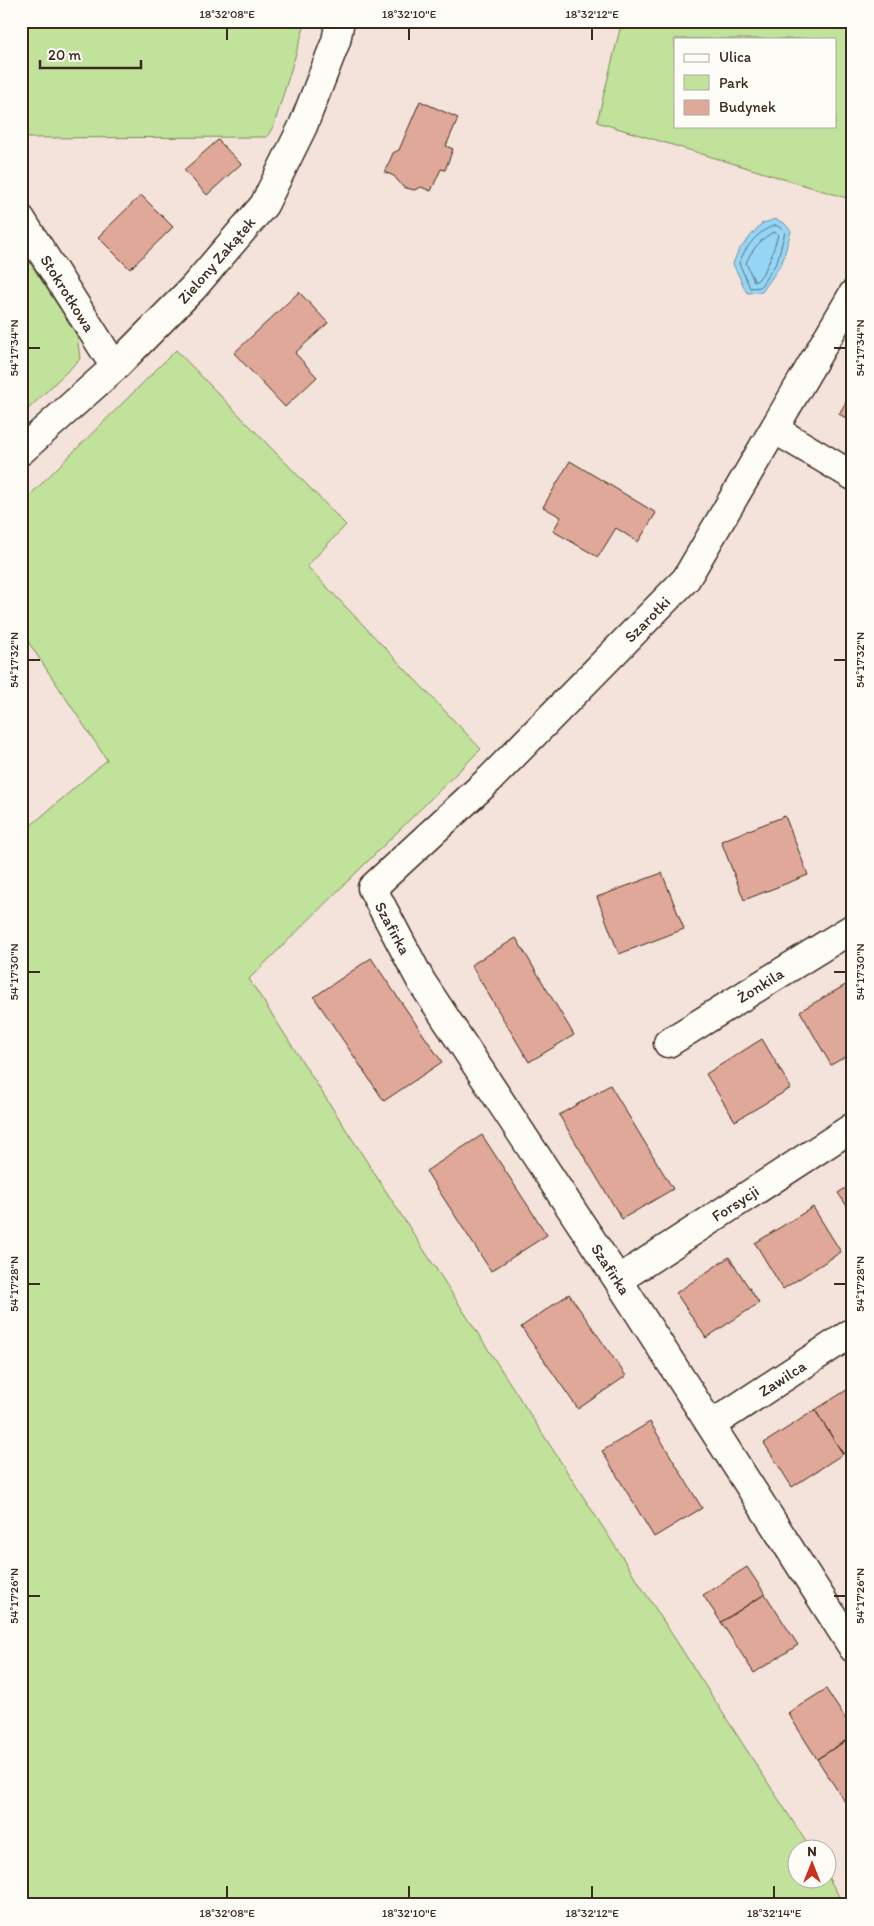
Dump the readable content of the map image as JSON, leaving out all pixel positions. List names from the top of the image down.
{
  "streets": {
    "street": [
      "Zielony Zakątek",
      "Stokrotkowa",
      "Szarotki",
      "Szafirka",
      "Żonkila",
      "Forsycji",
      "Zawilca"
    ]
  },
  "crossings": [
    ["Zielony Zakątek", "Stokrotkowa"],
    ["Szarotki", "Szafirka"],
    ["Szafirka", "Forsycji"],
    ["Szafirka", "Zawilca"]
  ],
  "legend": ["Ulica", "Park", "Budynek"],
  "scale_bar": "20 m",
  "north": "top",
  "coordinates": [
    "18°32'08\"E",
    "18°32'10\"E",
    "18°32'12\"E",
    "54°17'34\"N",
    "54°17'32\"N",
    "54°17'30\"N",
    "54°17'28\"N",
    "54°17'26\"N",
    "18°32'14\"E"
  ]
}
